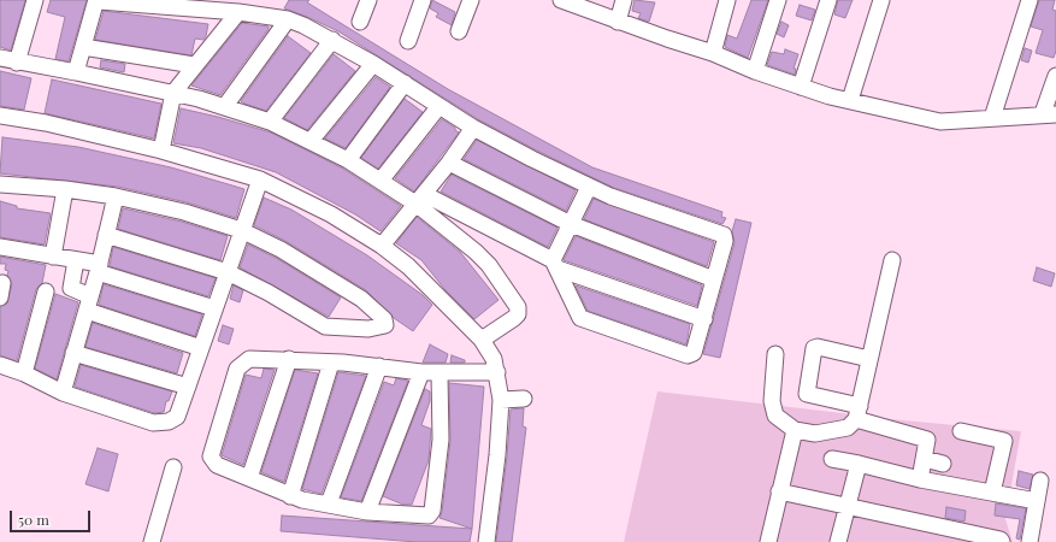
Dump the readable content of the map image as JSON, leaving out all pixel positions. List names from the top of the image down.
{
  "scale_bar": "50 m"
}
